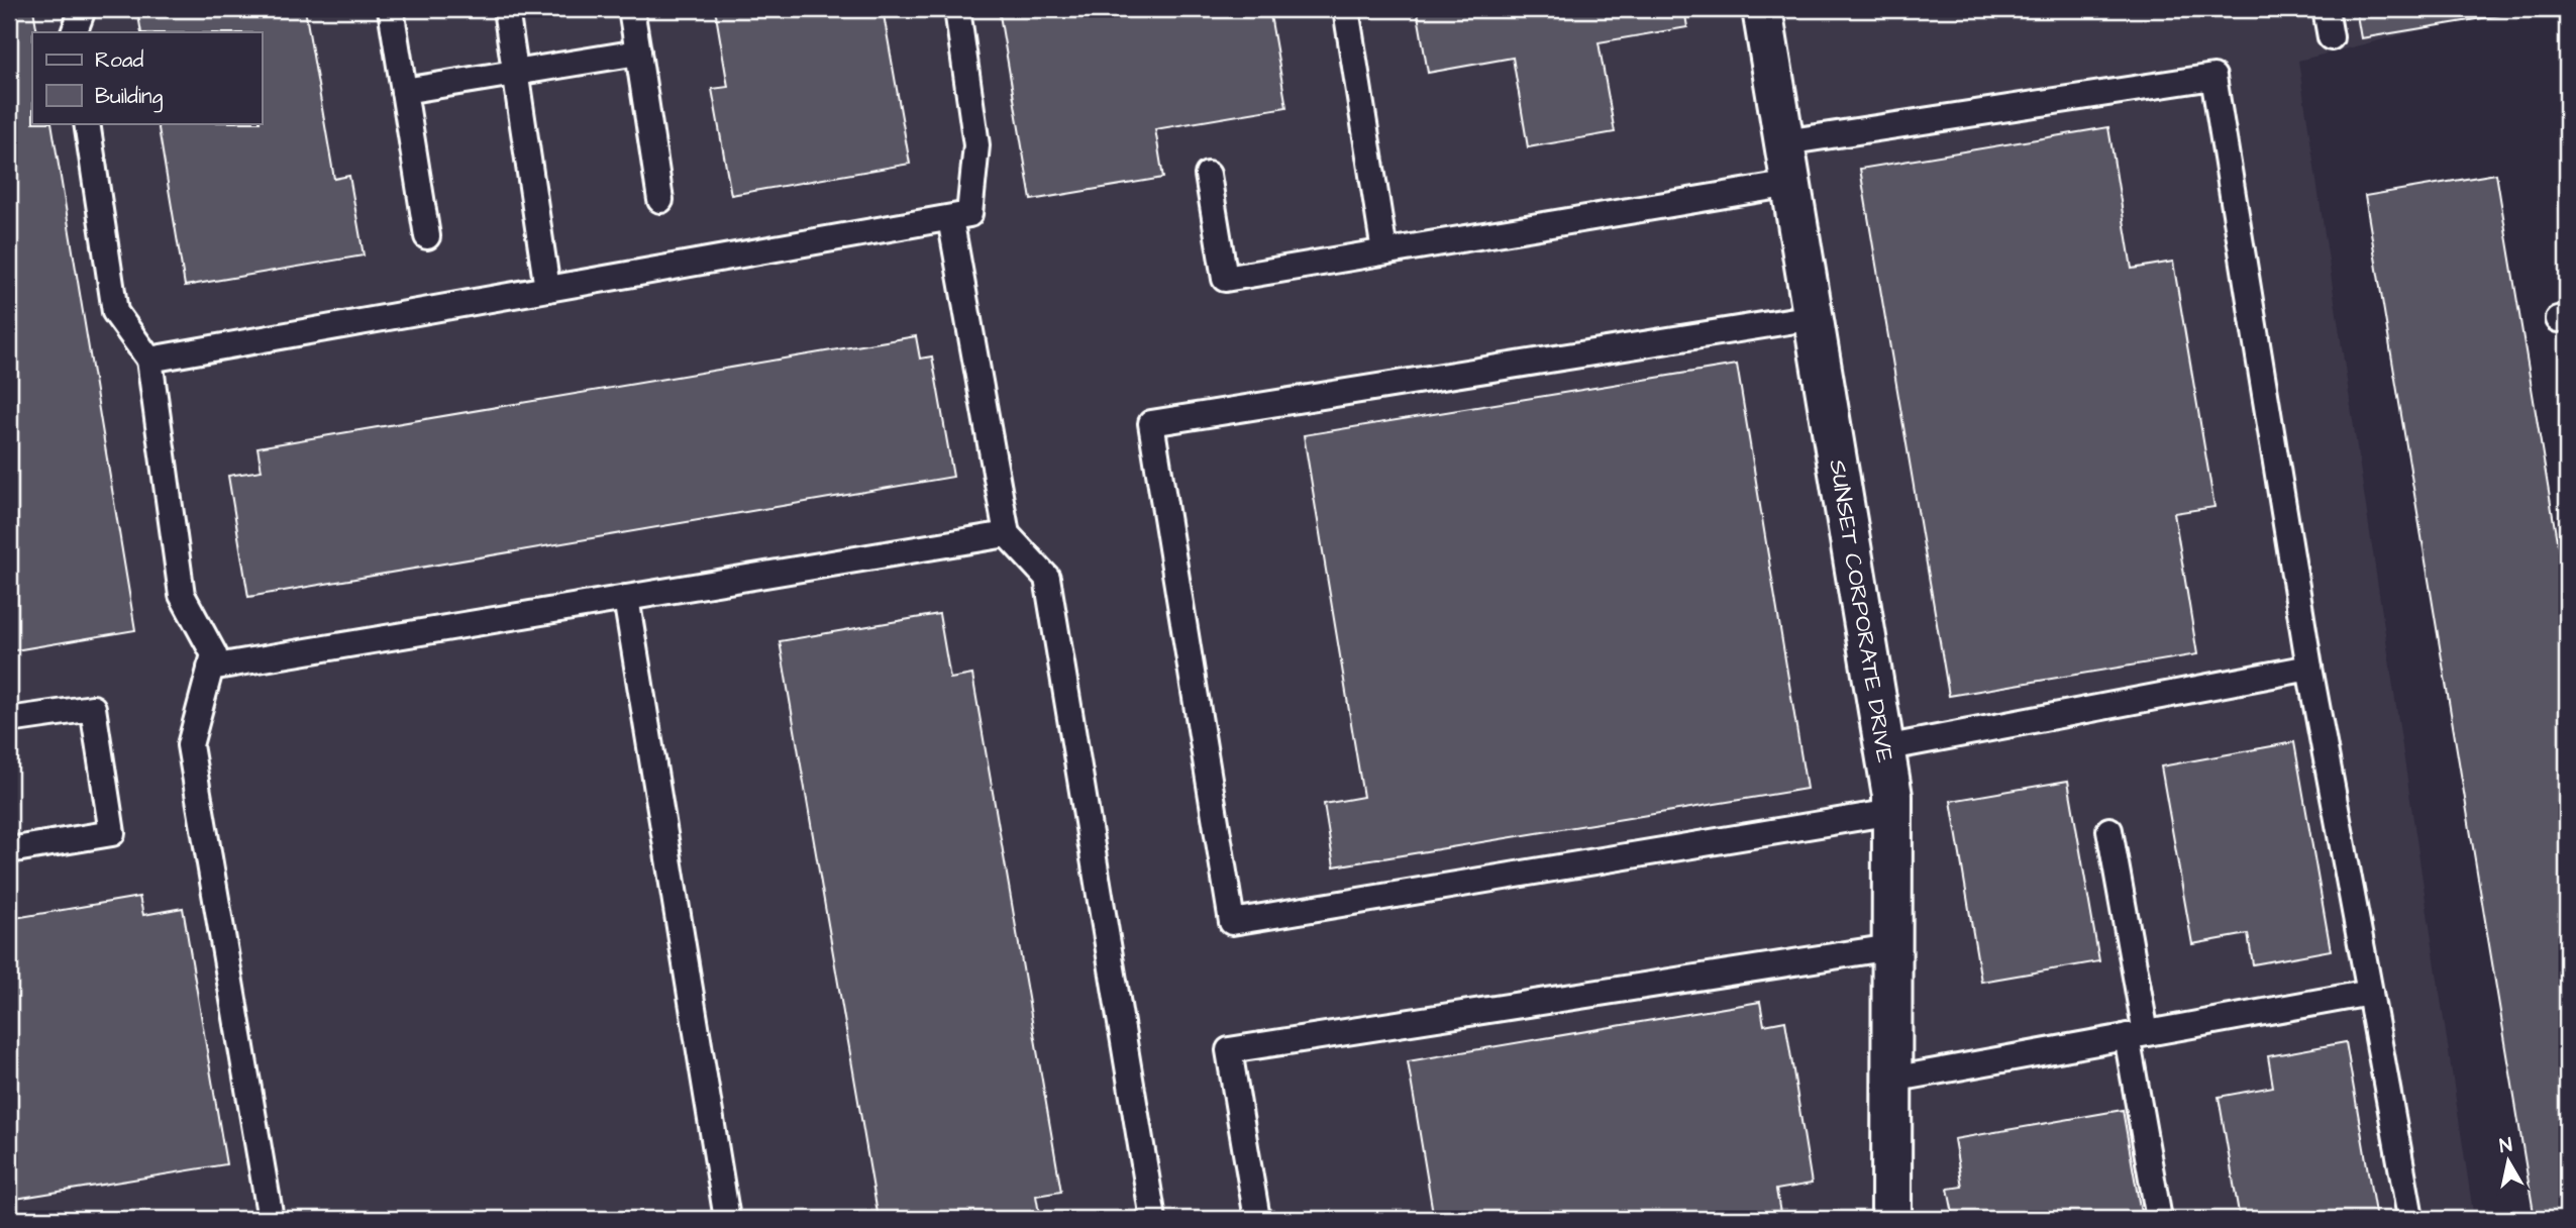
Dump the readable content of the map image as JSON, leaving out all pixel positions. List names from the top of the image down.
{
  "streets": {
    "street": ["SUNSET CORPORATE DRIVE"]
  },
  "legend": ["Road", "Building"],
  "north": "top"
}
